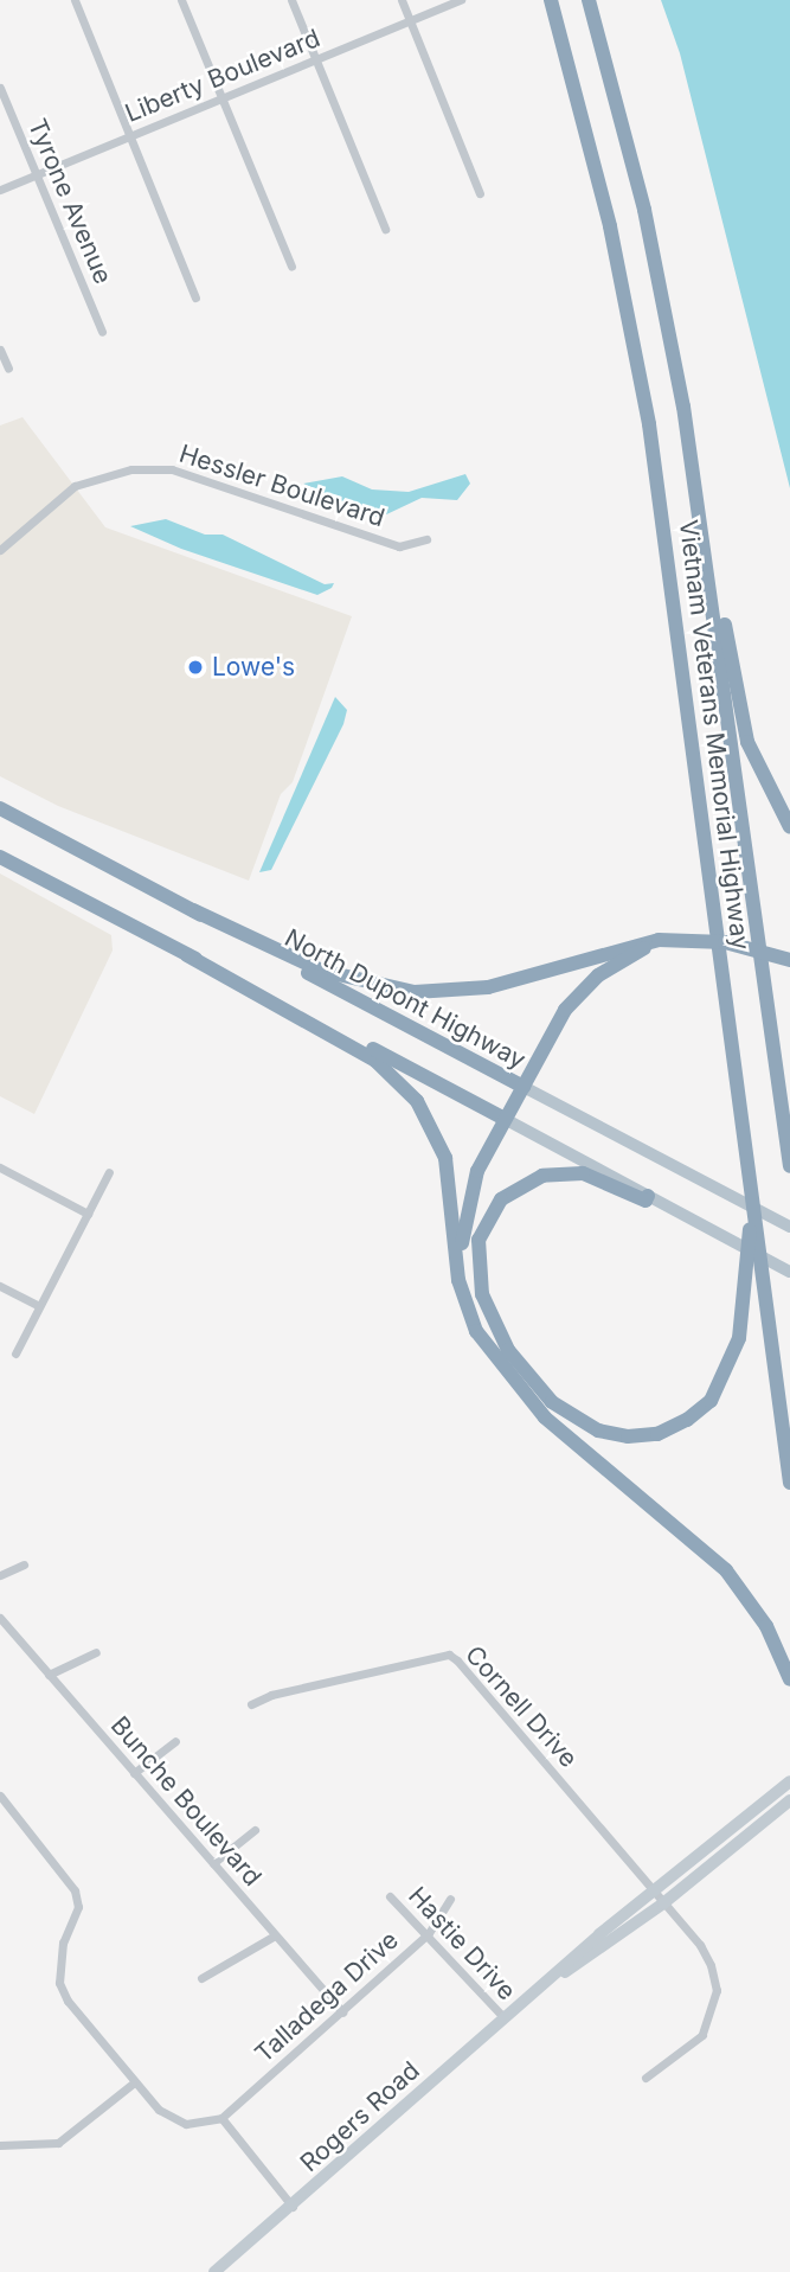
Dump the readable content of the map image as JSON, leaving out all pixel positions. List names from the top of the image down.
{
  "streets": {
    "highway": ["Vietnam Veterans Memorial Highway", "North Dupont Highway"],
    "street": [
      "Liberty Boulevard",
      "Tyrone Avenue",
      "Hessler Boulevard",
      "Cornell Drive",
      "Bunche Boulevard",
      "Hastie Drive",
      "Talladega Drive",
      "Rogers Road"
    ]
  },
  "crossings": [
    ["Liberty Boulevard", "Tyrone Avenue"],
    ["Cornell Drive", "Rogers Road"],
    ["Bunche Boulevard", "Talladega Drive"],
    ["Hastie Drive", "Talladega Drive"],
    ["Hastie Drive", "Rogers Road"]
  ],
  "places": ["Lowe's"]
}
